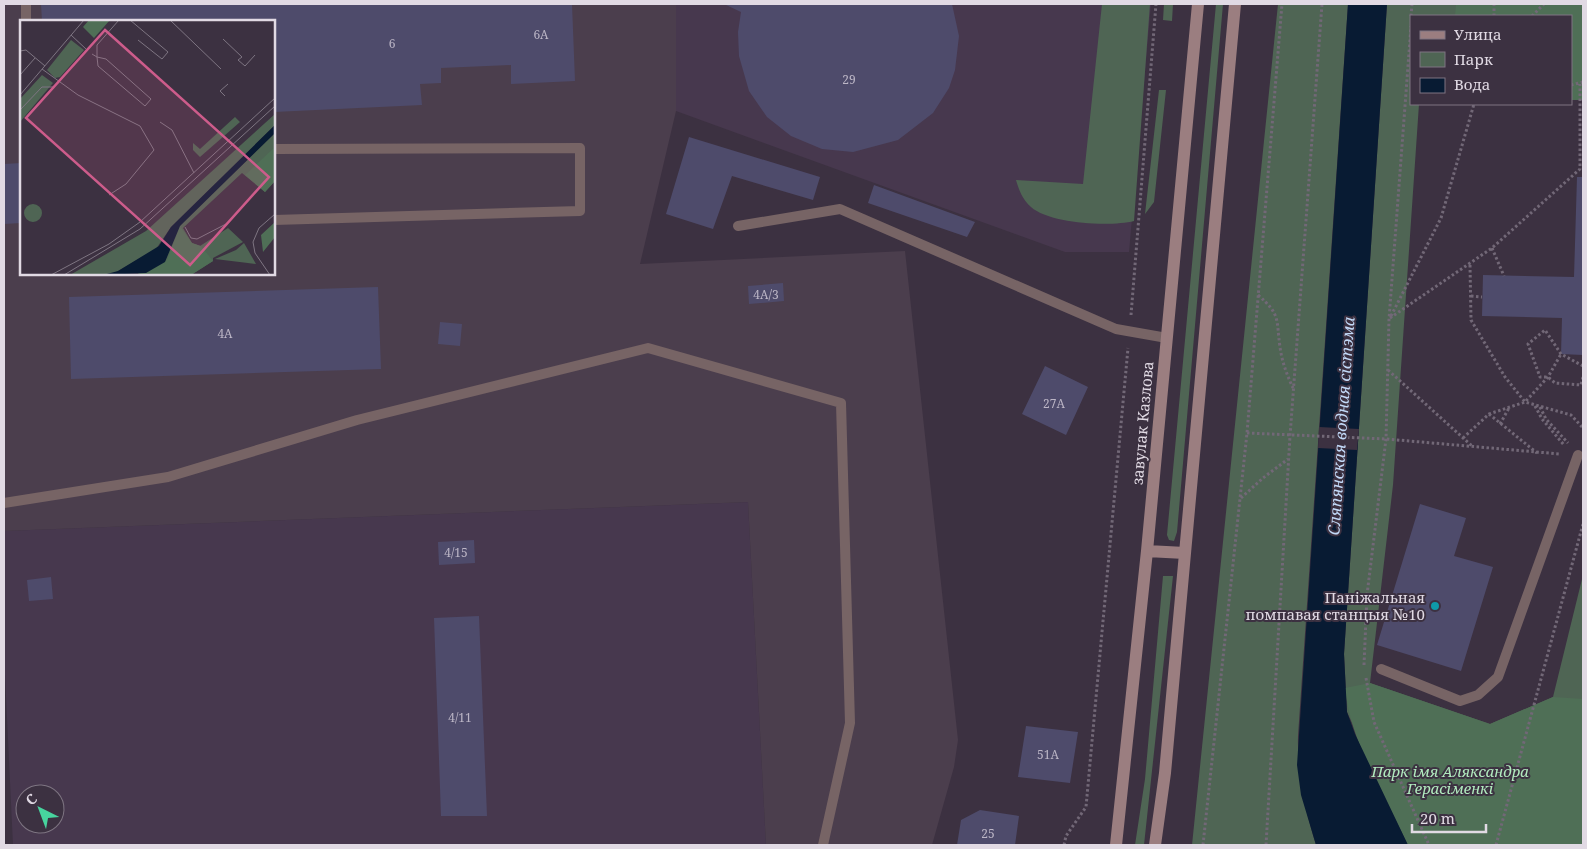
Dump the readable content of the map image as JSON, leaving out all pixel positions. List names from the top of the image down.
{
  "streets": {
    "main road": ["завулак Казлова"]
  },
  "water": ["Сляпянская водная сістэма"],
  "parks": ["Парк імя Аляксандра Герасіменкі"],
  "places": ["Паніжальная помпавая станцыя №10"],
  "house_numbers": [
    "6А",
    "6",
    "29",
    "4А/3",
    "4А",
    "27А",
    "4/15",
    "4/11",
    "51А",
    "25"
  ],
  "legend": ["Улица", "Парк", "Вода"],
  "scale_bar": "20 m",
  "north": "top left"
}
